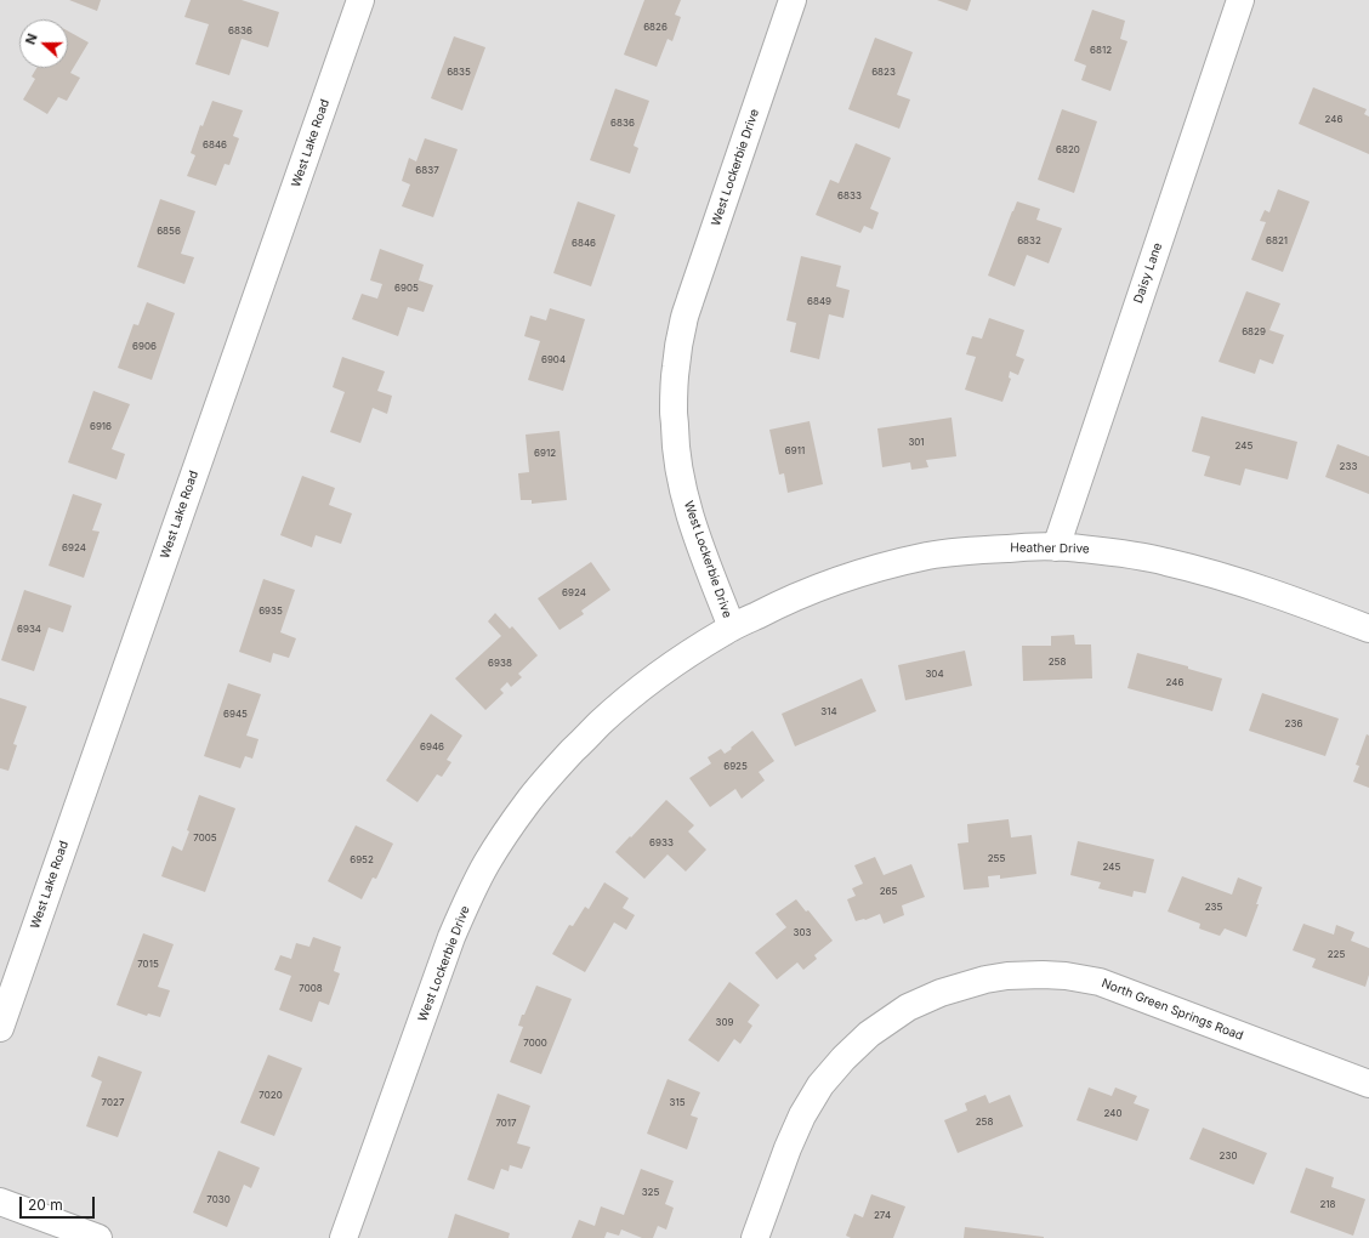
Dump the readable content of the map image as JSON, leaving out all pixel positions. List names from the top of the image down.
{
  "streets": {
    "street": [
      "West Lake Road",
      "West Lockerbie Drive",
      "Daisy Lane",
      "Heather Drive",
      "North Green Springs Road"
    ]
  },
  "crossings": [
    ["West Lockerbie Drive", "Heather Drive"],
    ["Daisy Lane", "Heather Drive"]
  ],
  "house_numbers": [
    "6826",
    "6836",
    "6812",
    "6835",
    "6823",
    "246",
    "6836",
    "6846",
    "6820",
    "6837",
    "6833",
    "6856",
    "6832",
    "6821",
    "6846",
    "6905",
    "6849",
    "6829",
    "6906",
    "6904",
    "6916",
    "301",
    "245",
    "6911",
    "6912",
    "233",
    "6924",
    "6924",
    "6935",
    "6934",
    "258",
    "6938",
    "304",
    "246",
    "314",
    "6945",
    "236",
    "6946",
    "6925",
    "7005",
    "6933",
    "255",
    "6952",
    "245",
    "265",
    "235",
    "303",
    "225",
    "7015",
    "7008",
    "309",
    "7000",
    "7020",
    "7027",
    "315",
    "240",
    "258",
    "7017",
    "230",
    "325",
    "7030",
    "218",
    "274"
  ],
  "scale_bar": "20 m",
  "north": "left"
}
